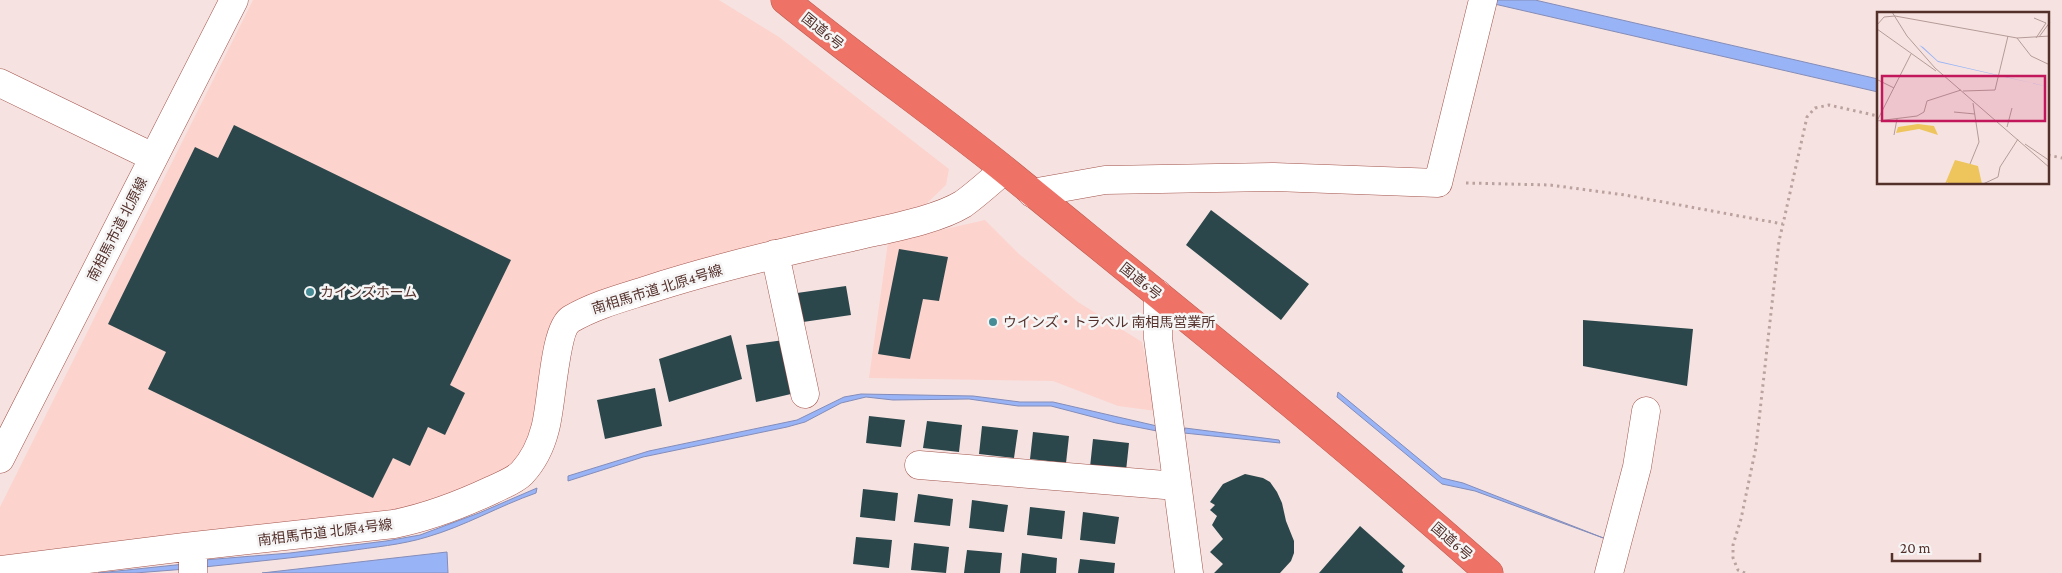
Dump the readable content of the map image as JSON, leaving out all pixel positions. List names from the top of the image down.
{
  "streets": {
    "highway": ["国道6号"],
    "street": ["南相馬市道 北原線", "南相馬市道 北原4号線"]
  },
  "crossings": [
    ["国道6号", "南相馬市道 北原4号線"]
  ],
  "places": ["カインズホーム", "ウインズ・トラベル 南相馬営業所"],
  "scale_bar": "20 m"
}
